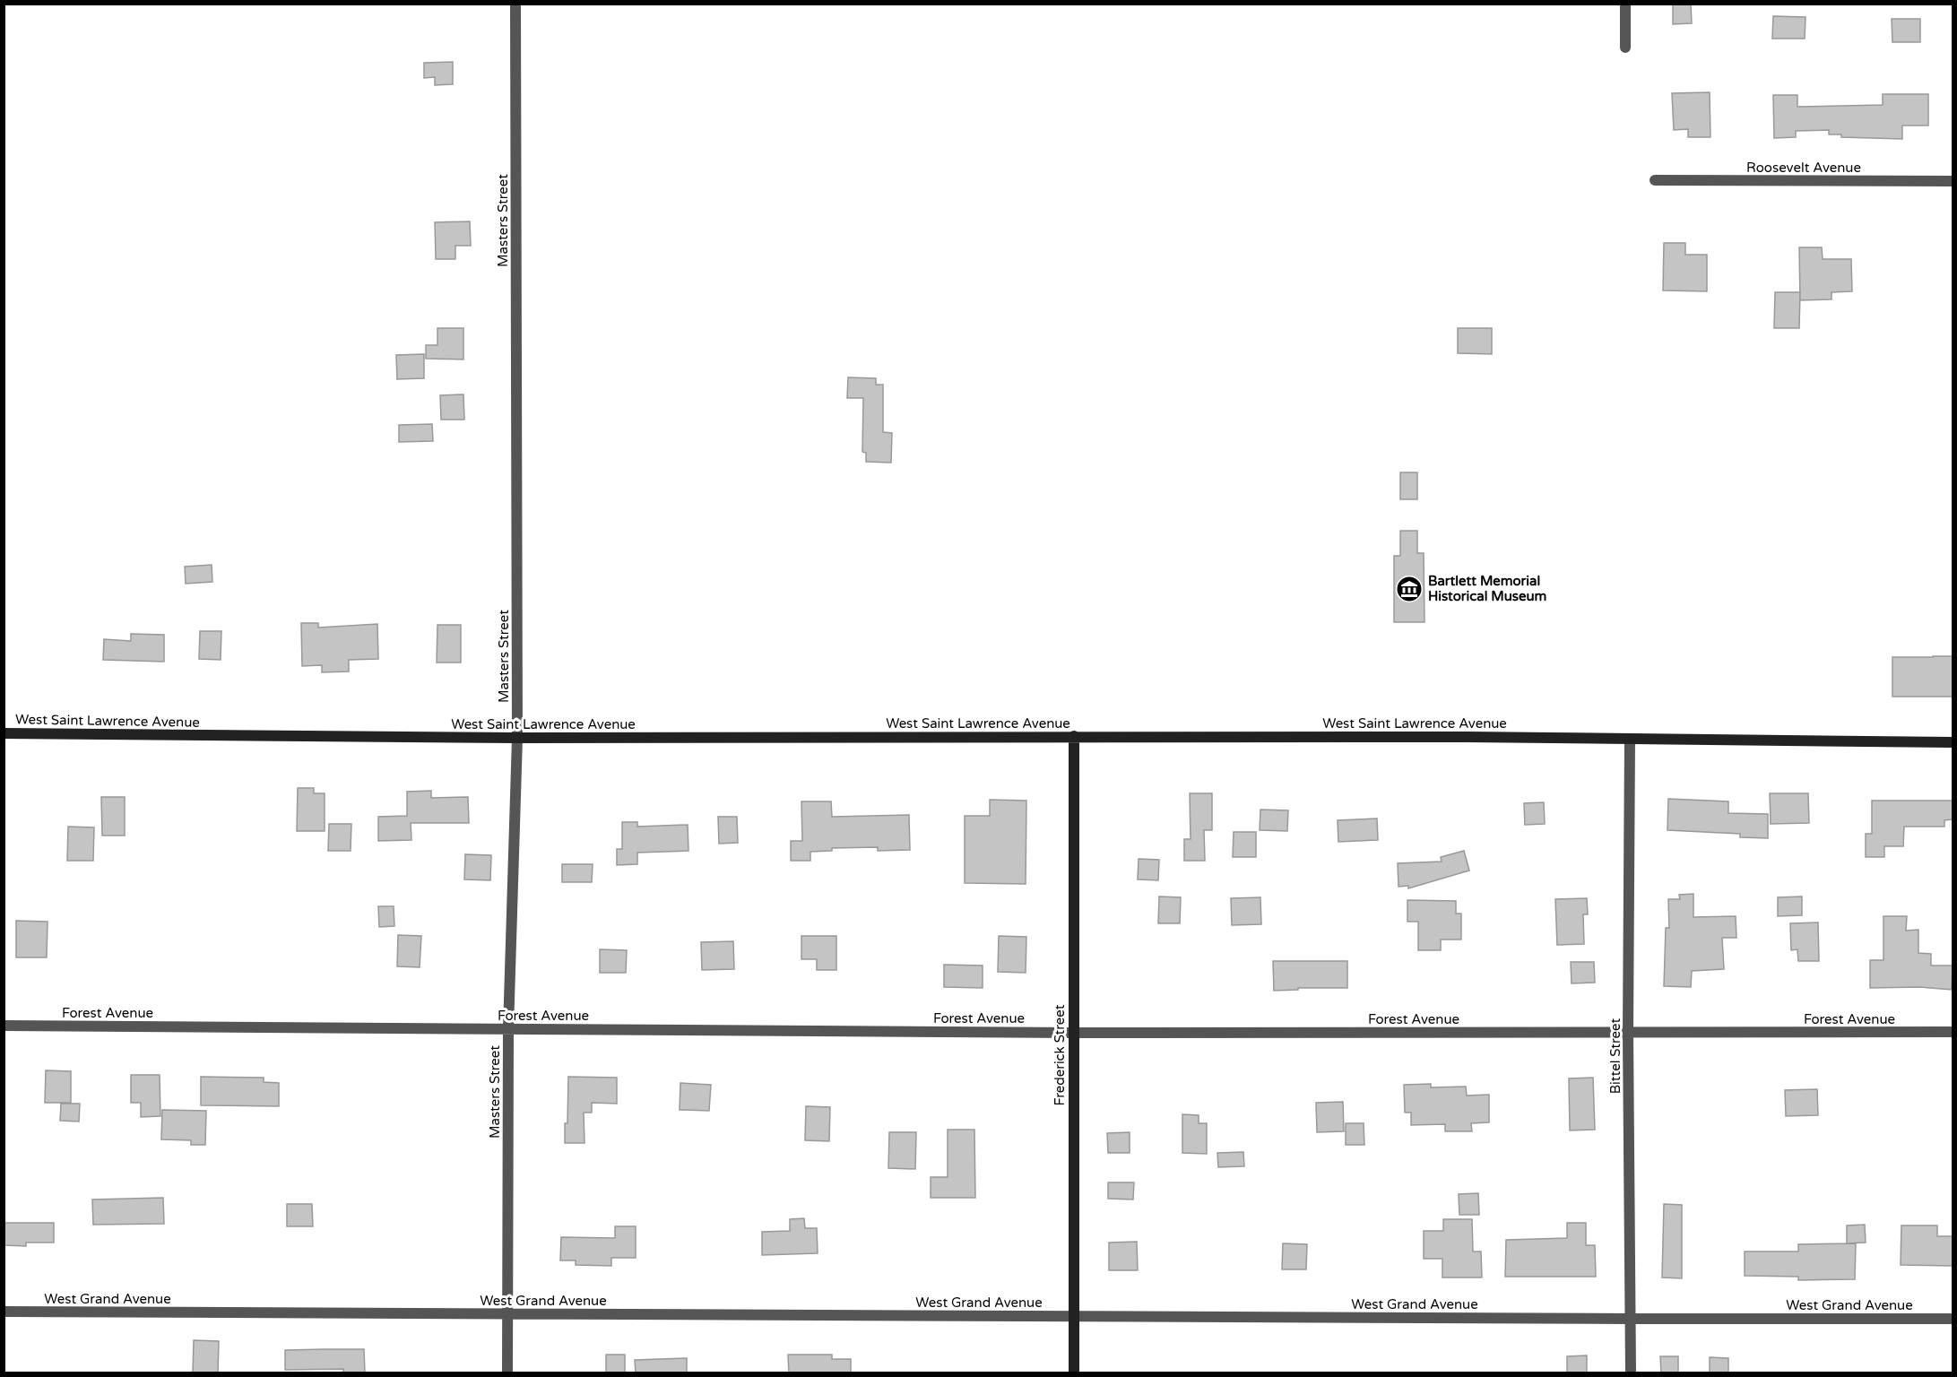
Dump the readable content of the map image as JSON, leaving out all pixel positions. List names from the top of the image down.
{
  "streets": {
    "street": [
      "Roosevelt Avenue",
      "Masters Street",
      "West Saint Lawrence Avenue",
      "Forest Avenue",
      "Frederick Street",
      "Bittel Street",
      "West Grand Avenue"
    ]
  },
  "crossings": [
    ["Masters Street", "West Saint Lawrence Avenue"],
    ["Masters Street", "Forest Avenue"],
    ["Masters Street", "West Grand Avenue"],
    ["West Saint Lawrence Avenue", "Frederick Street"],
    ["West Saint Lawrence Avenue", "Bittel Street"],
    ["Forest Avenue", "Frederick Street"],
    ["Forest Avenue", "Bittel Street"],
    ["Frederick Street", "West Grand Avenue"],
    ["Bittel Street", "West Grand Avenue"]
  ],
  "places": {
    "museum": ["Bartlett Memorial Historical Museum"]
  }
}
